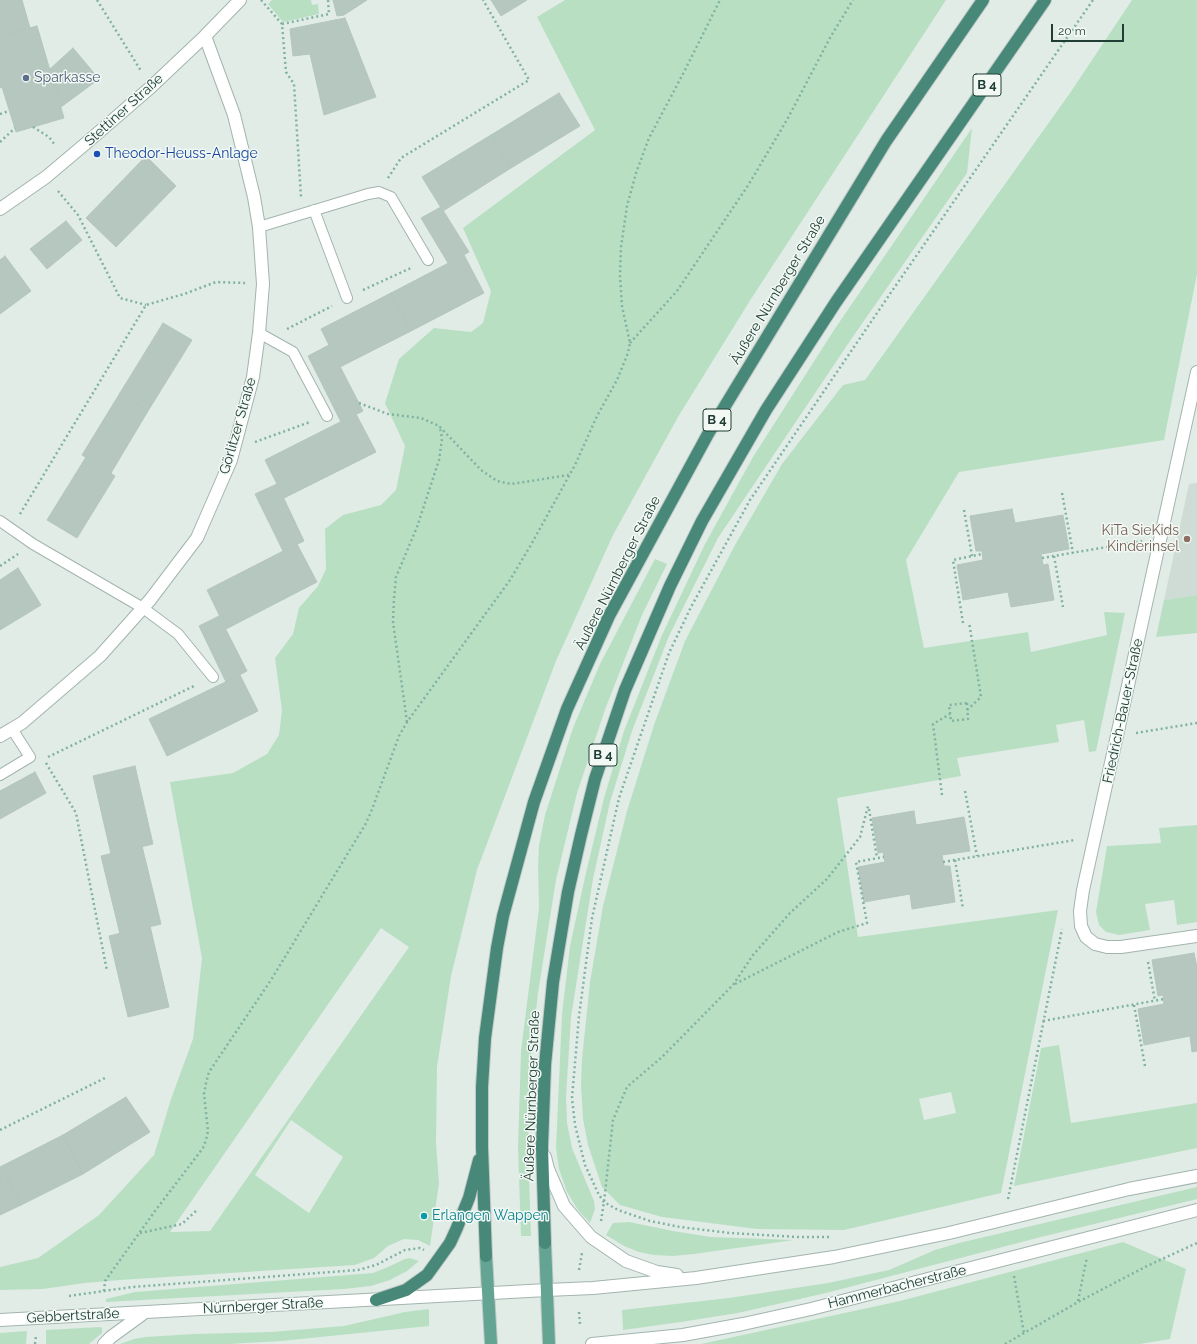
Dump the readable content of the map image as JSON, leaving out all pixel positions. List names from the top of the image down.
{
  "streets": {
    "highway": ["B 4", "Äußere Nürnberger Straße"],
    "street": [
      "Stettiner Straße",
      "Görlitzer Straße",
      "Friedrich-Bauer-Straße",
      "Hammerbacherstraße",
      "Nürnberger Straße",
      "Gebbertstraße"
    ]
  },
  "crossings": [
    ["Stettiner Straße", "Görlitzer Straße"],
    ["Nürnberger Straße", "Gebbertstraße"]
  ],
  "places": [
    "Sparkasse",
    "Theodor-Heuss-Anlage",
    "KiTa SieKids Kinderinsel",
    "Erlangen Wappen"
  ],
  "scale_bar": "20 m"
}
